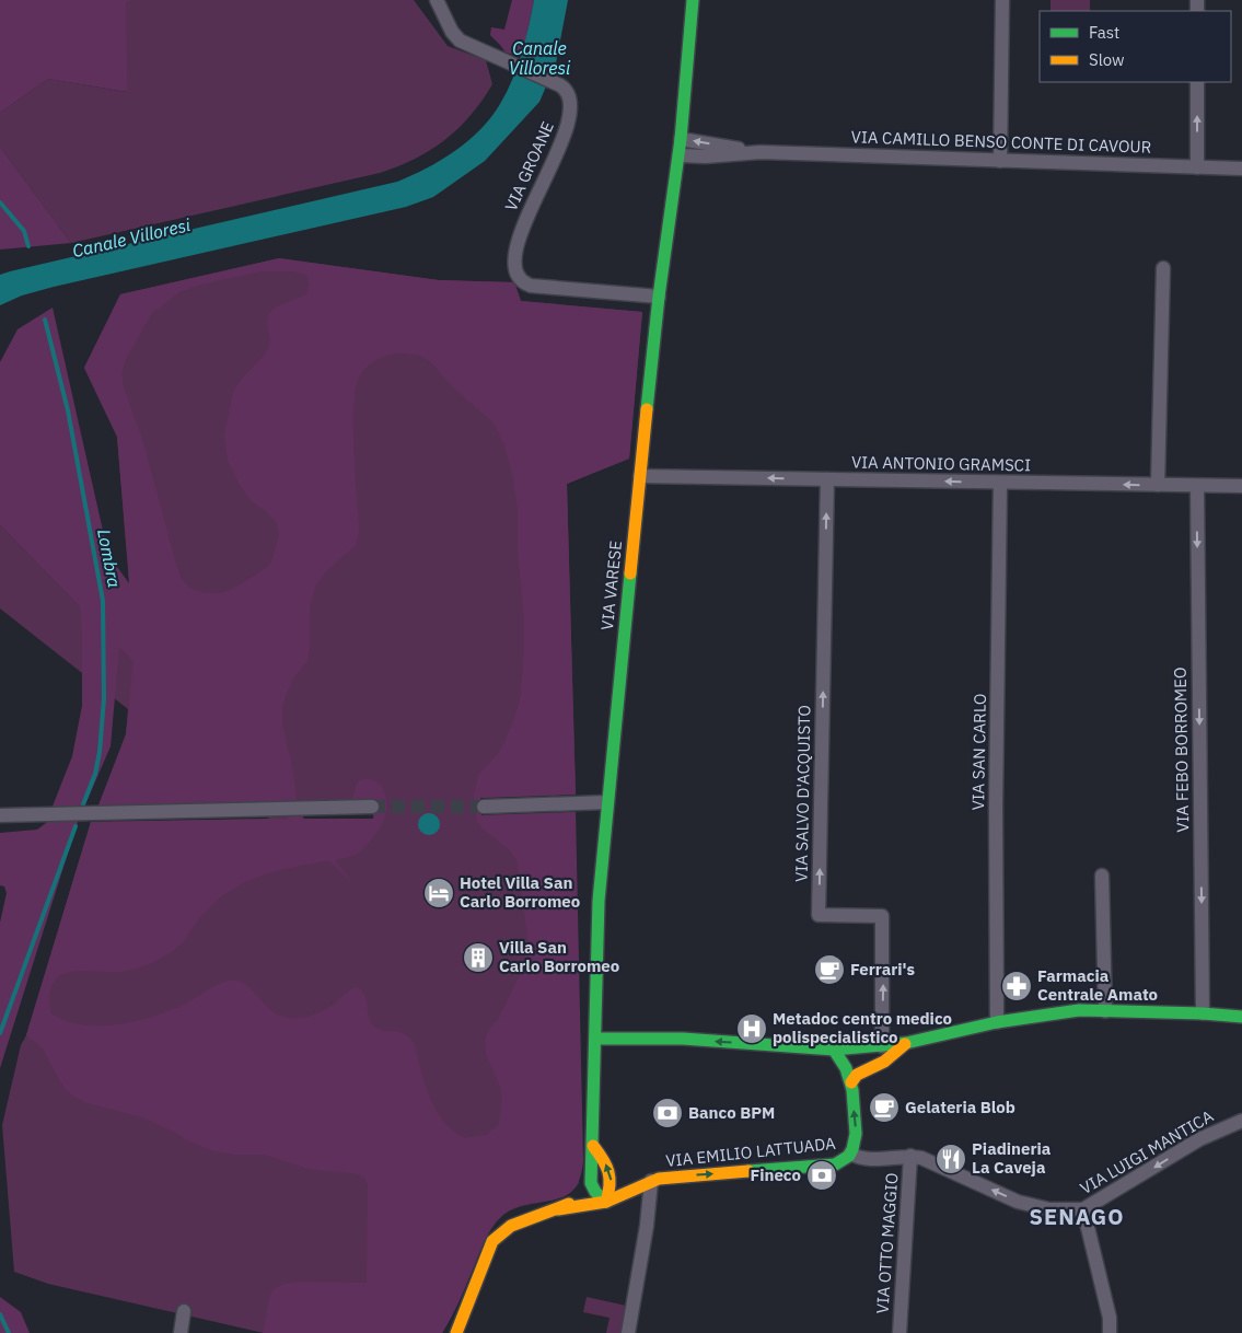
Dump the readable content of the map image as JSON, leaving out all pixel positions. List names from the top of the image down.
{
  "streets": {
    "street": [
      "VIA CAMILLO BENSO CONTE DI CAVOUR",
      "VIA GROANE",
      "VIA ANTONIO GRAMSCI",
      "VIA VARESE",
      "VIA FEBO BORROMEO",
      "VIA SAN CARLO",
      "VIA SALVO D'ACQUISTO",
      "VIA EMILIO LATTUADA",
      "VIA LUIGI MANTICA",
      "VIA OTTO MAGGIO"
    ]
  },
  "crossings": [
    ["VIA CAMILLO BENSO CONTE DI CAVOUR", "VIA VARESE"],
    ["VIA GROANE", "VIA VARESE"],
    ["VIA ANTONIO GRAMSCI", "VIA VARESE"],
    ["VIA ANTONIO GRAMSCI", "VIA FEBO BORROMEO"],
    ["VIA ANTONIO GRAMSCI", "VIA SAN CARLO"],
    ["VIA ANTONIO GRAMSCI", "VIA SALVO D'ACQUISTO"],
    ["VIA EMILIO LATTUADA", "VIA LUIGI MANTICA"],
    ["VIA LUIGI MANTICA", "VIA OTTO MAGGIO"]
  ],
  "one_way": [
    "VIA ANTONIO GRAMSCI",
    "VIA FEBO BORROMEO",
    "VIA SALVO D'ACQUISTO",
    "VIA EMILIO LATTUADA",
    "VIA LUIGI MANTICA"
  ],
  "districts": ["SENAGO"],
  "water": ["Canale Villoresi", "Lombra"],
  "places": {
    "hotel": ["Hotel Villa San Carlo Borromeo"],
    "building": ["Villa San Carlo Borromeo"],
    "cafe": ["Ferrari's", "Gelateria Blob"],
    "pharmacy": ["Farmacia Centrale Amato"],
    "hospital": ["Metadoc centro medico polispecialistico"],
    "bank": ["Banco BPM", "Fineco"],
    "restaurant": ["Piadineria La Caveja"]
  },
  "legend": ["Fast", "Slow"]
}
